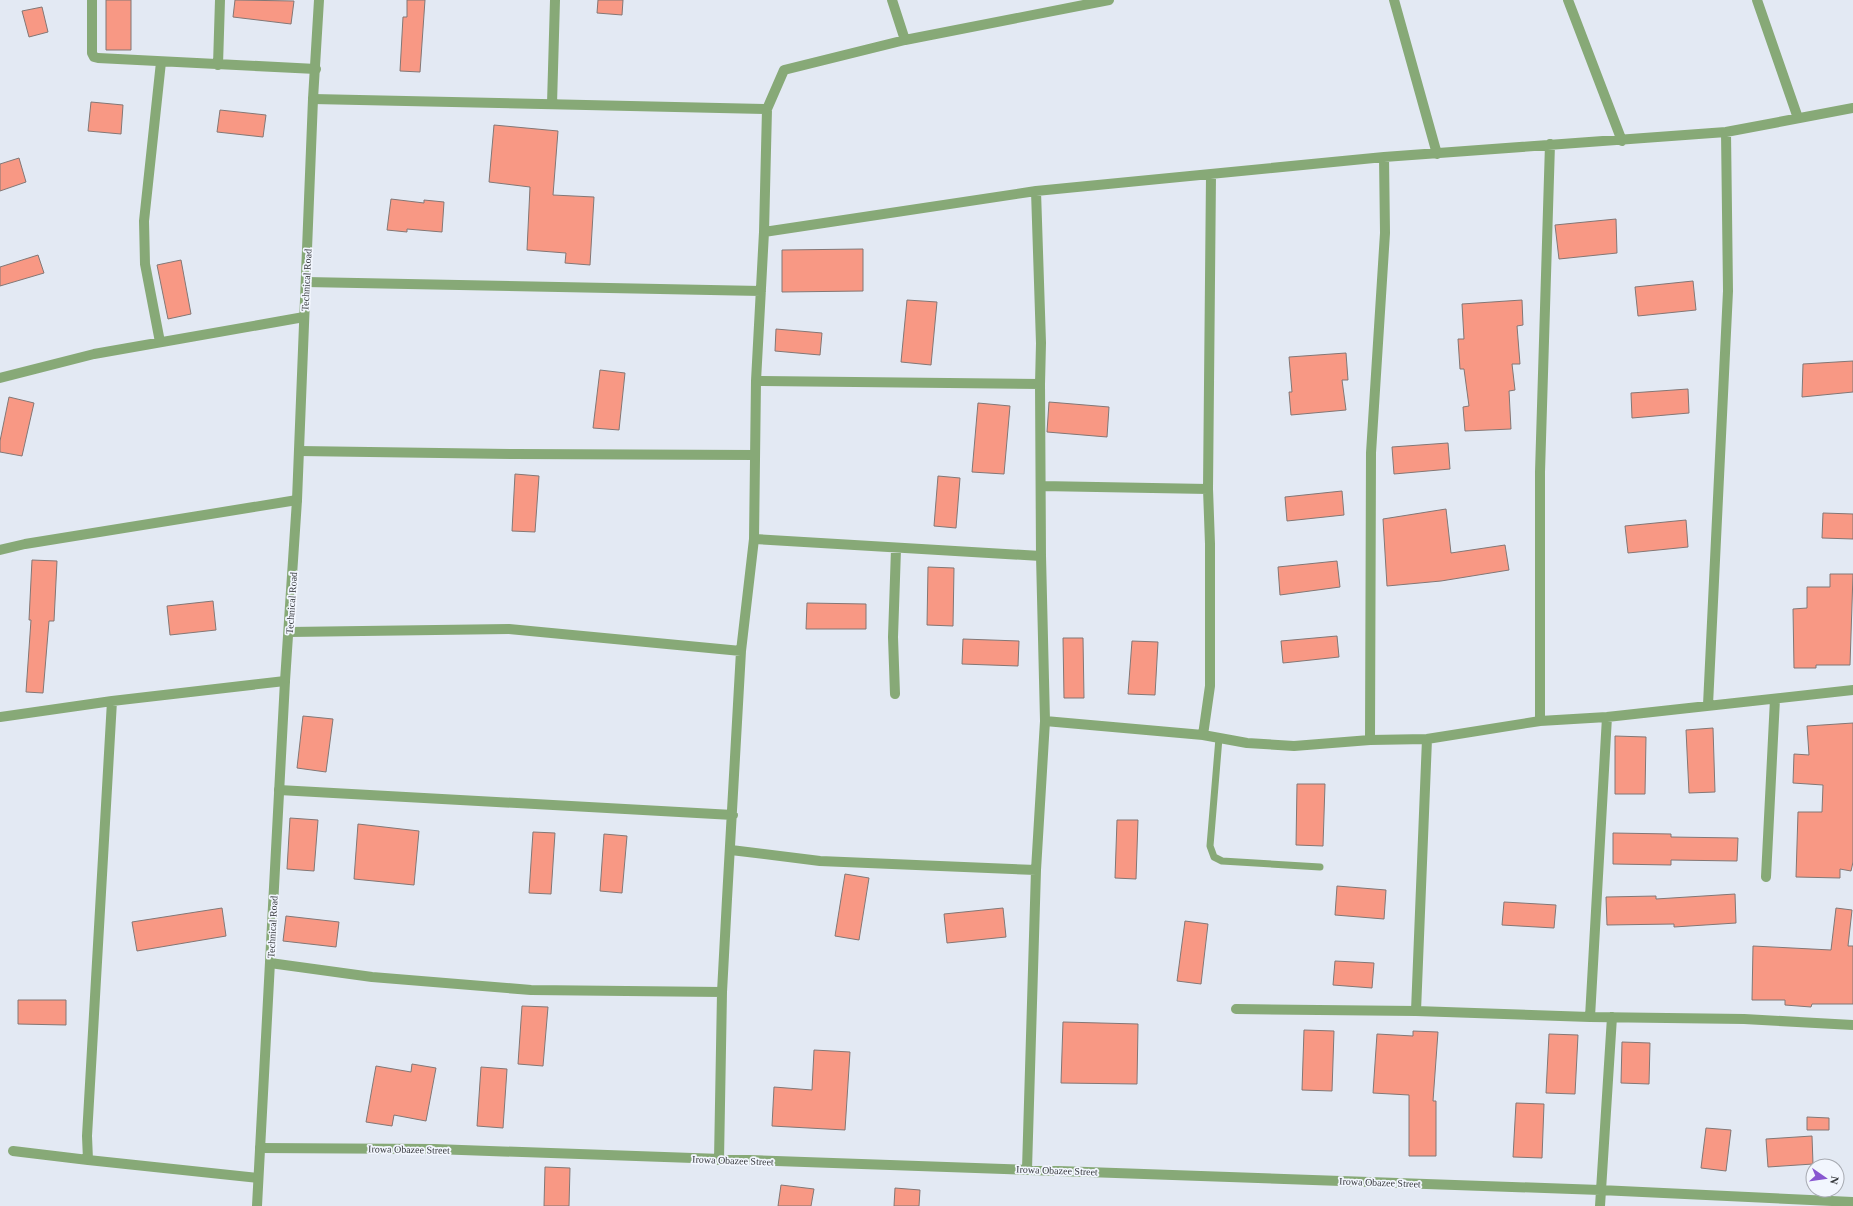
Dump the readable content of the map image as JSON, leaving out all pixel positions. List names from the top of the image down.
{
  "streets": {
    "street": ["Technical Road", "Irowa Obazee Street"]
  },
  "crossings": [
    ["Technical Road", "Irowa Obazee Street"]
  ],
  "north": "right"
}
